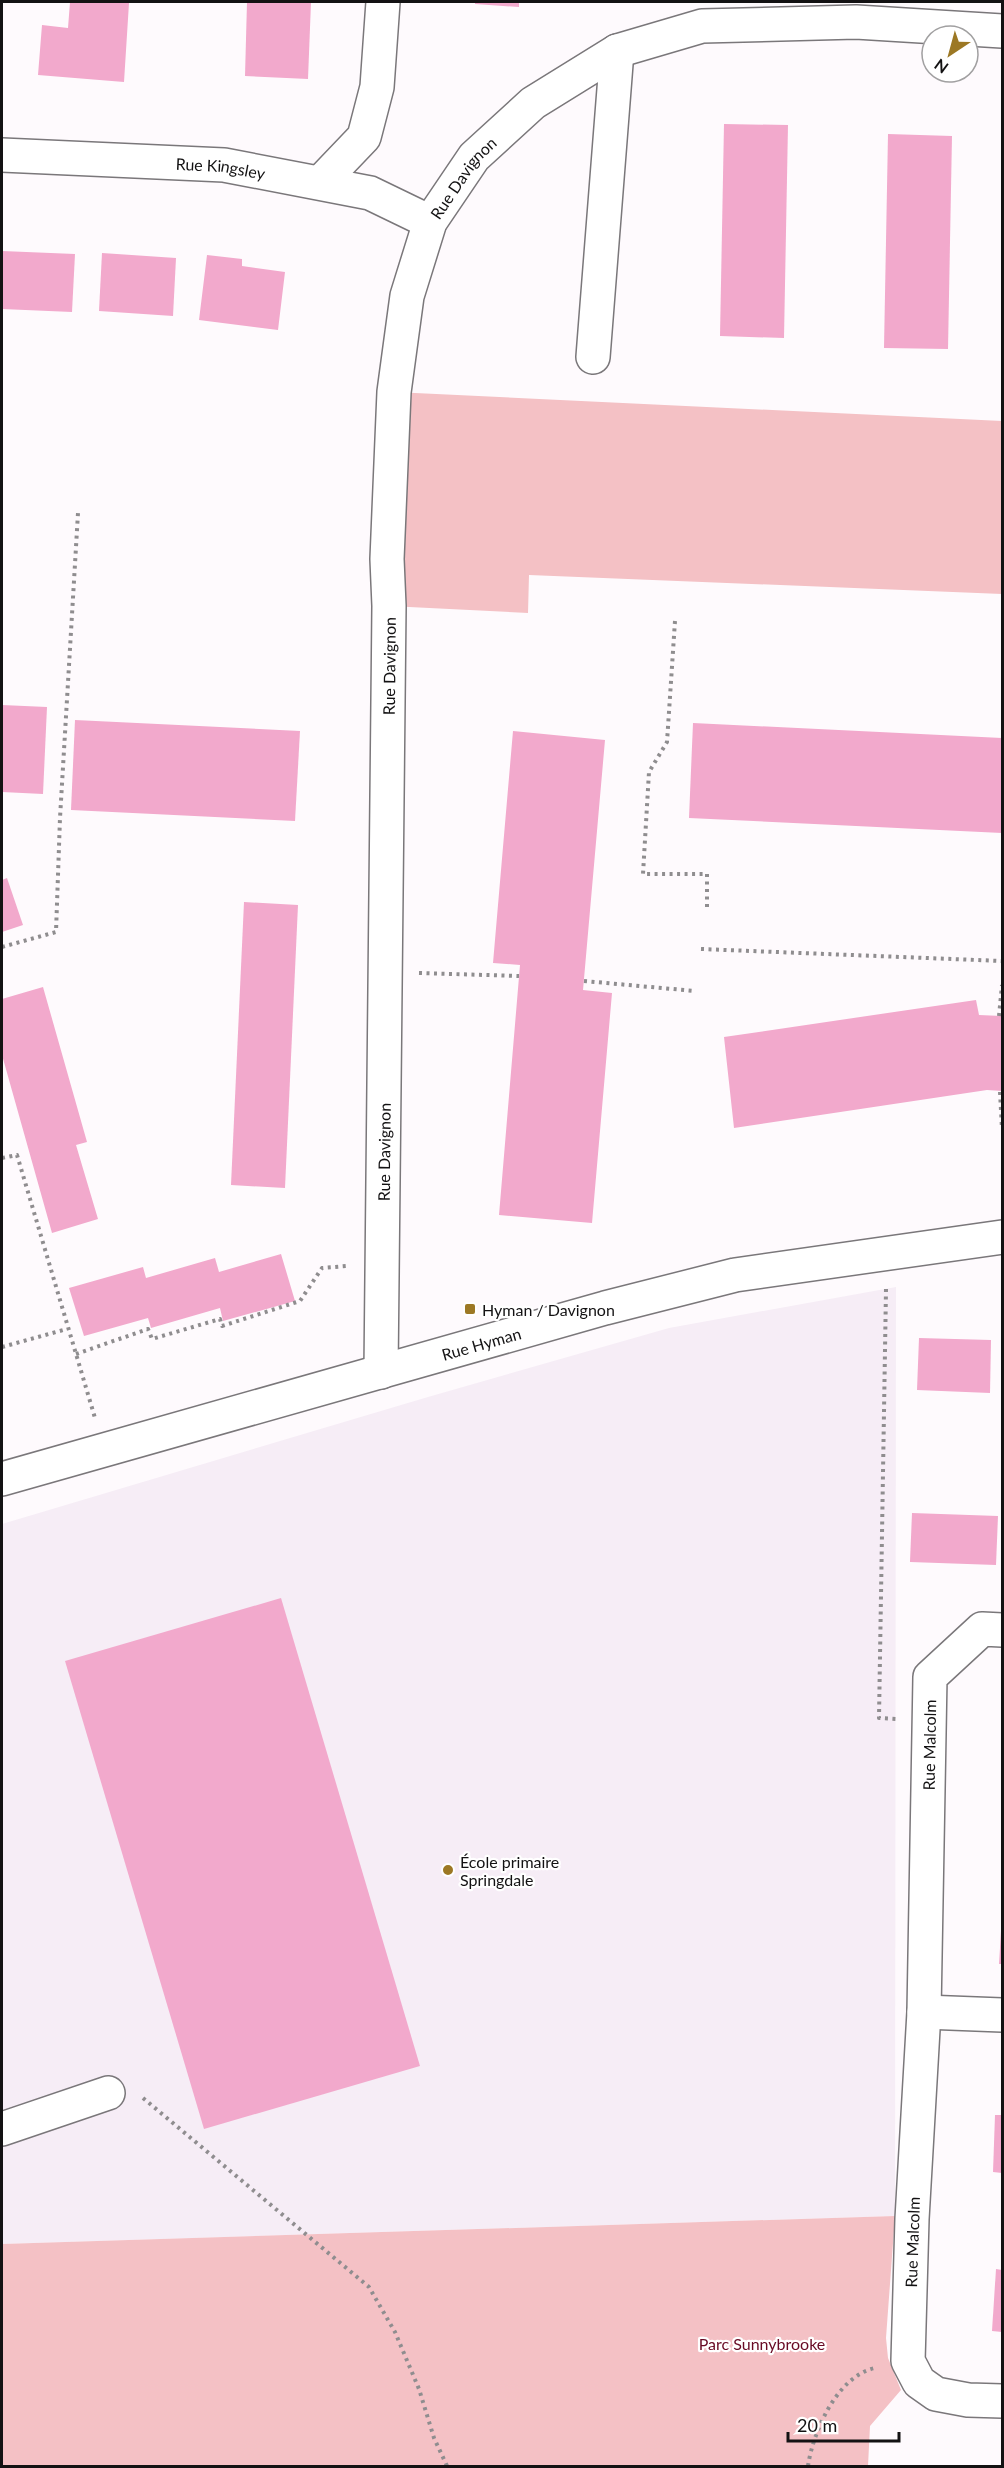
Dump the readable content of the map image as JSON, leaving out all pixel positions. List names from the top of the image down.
{
  "streets": {
    "street": [
      "Rue Kingsley",
      "Rue Davignon",
      "Rue Hyman",
      "Rue Malcolm"
    ]
  },
  "crossings": [
    ["Rue Kingsley", "Rue Davignon"],
    ["Rue Davignon", "Rue Hyman"]
  ],
  "parks": ["Parc Sunnybrooke"],
  "places": {
    "transit": ["Hyman / Davignon"],
    "other": ["École primaire Springdale"]
  },
  "scale_bar": "20 m",
  "north": "bottom left"
}
